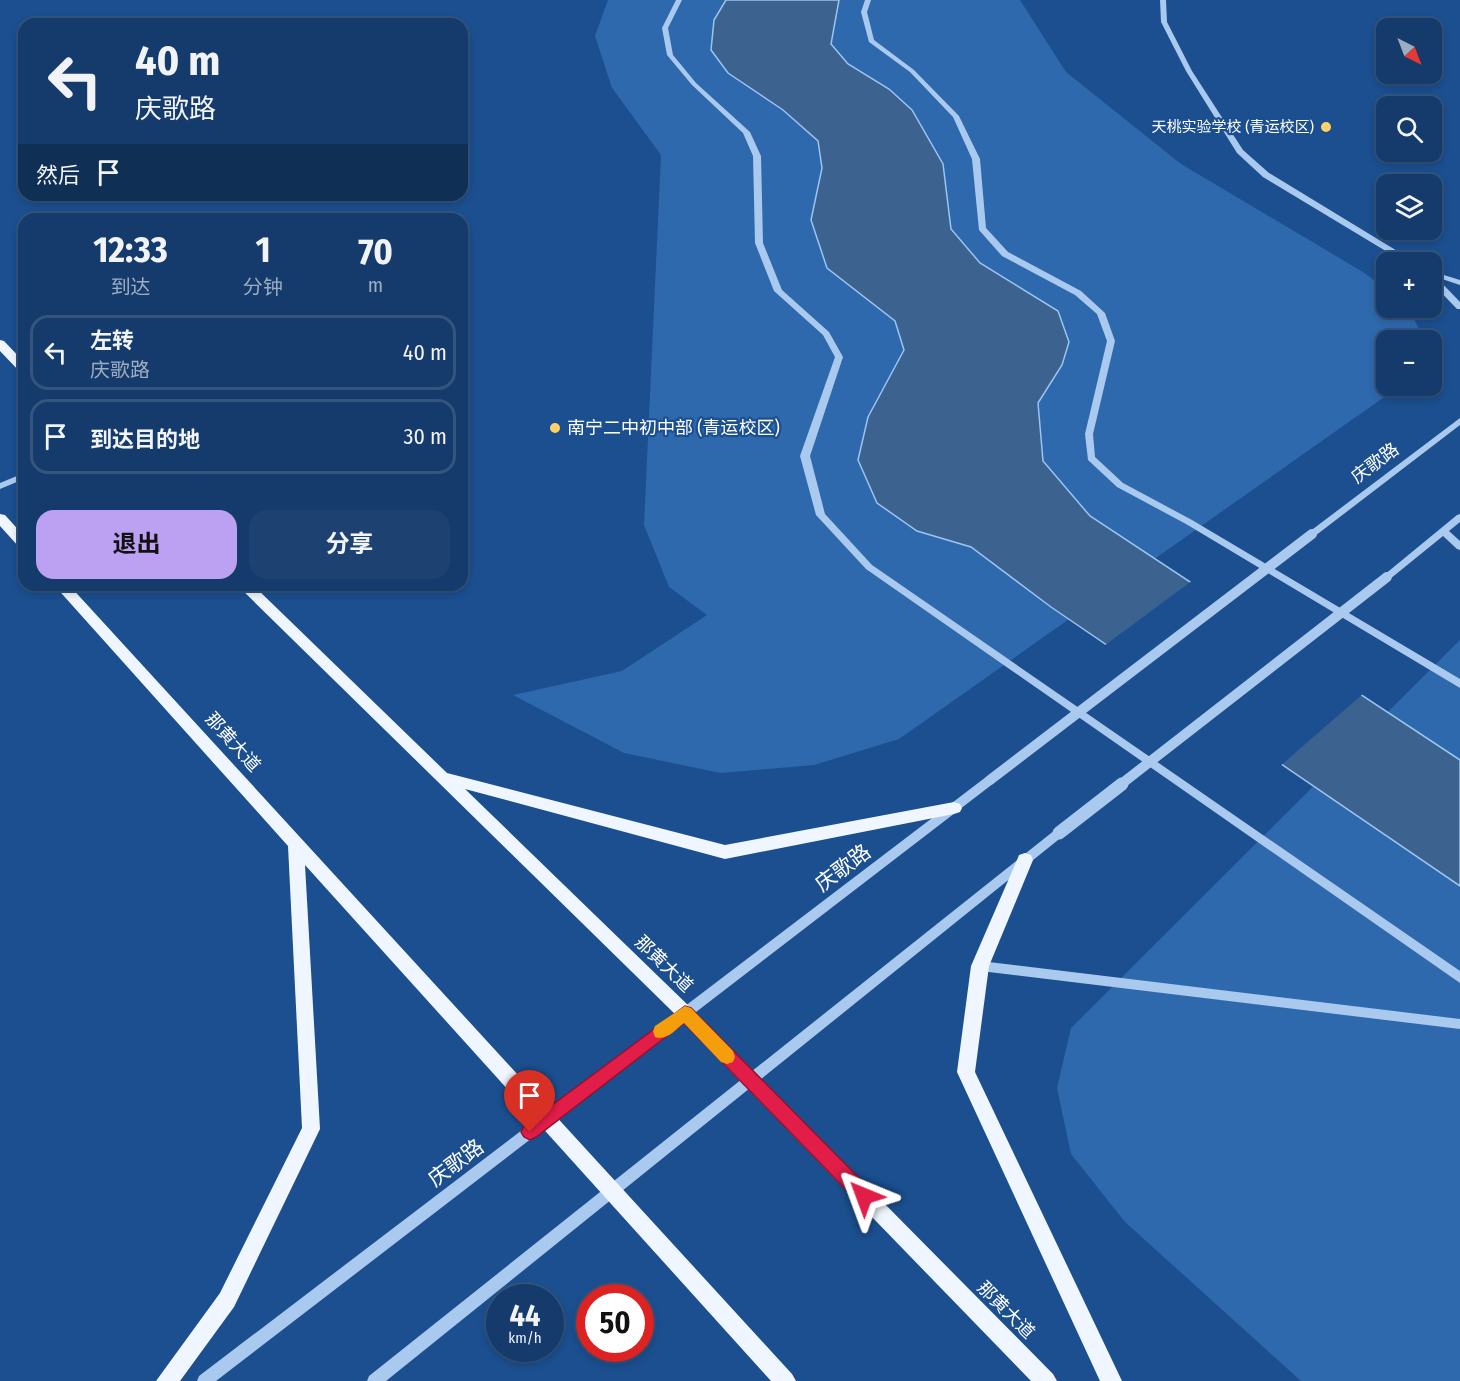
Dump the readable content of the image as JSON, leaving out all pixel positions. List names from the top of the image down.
{
  "streets": {
    "main road": ["那黄大道"],
    "street": ["庆歌路"]
  },
  "crossings": [
    ["庆歌路", "那黄大道"]
  ],
  "places": ["天桃实验学校 (青运校区)", "南宁二中初中部 (青运校区)"],
  "north": "bottom right",
  "page": {
    "map_buttons": ["+", "−"],
    "turn": ["40 m", "庆歌路"],
    "then": "然后",
    "eta": [
      "12:33",
      "到达",
      "1",
      "分钟",
      "70",
      "m"
    ],
    "list": [
      {
        "name": "左转",
        "note": "庆歌路",
        "value": "40 m"
      },
      {
        "name": "到达目的地",
        "value": "30 m"
      }
    ],
    "buttons": ["退出", "分享"],
    "speed": "44 km/h",
    "limit": "50"
  }
}
